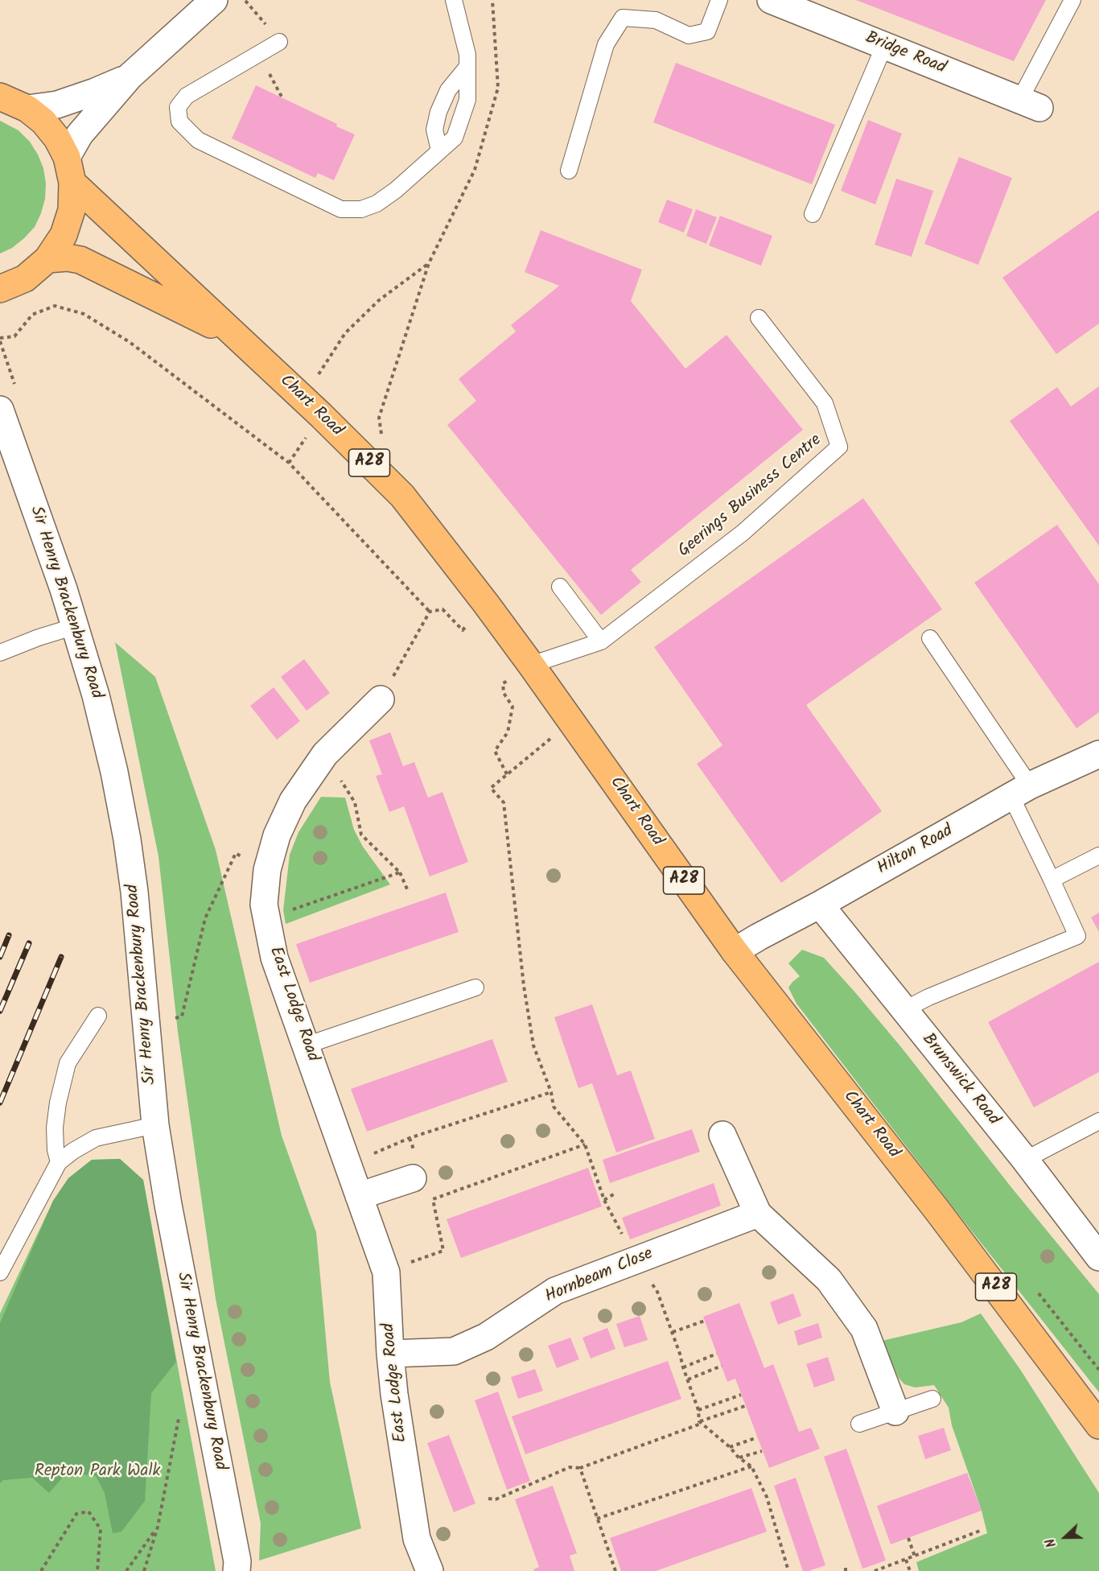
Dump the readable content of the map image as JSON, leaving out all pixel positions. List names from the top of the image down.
{
  "streets": {
    "main road": ["Chart Road", "A28"],
    "street": [
      "Bridge Road",
      "Sir Henry Brackenbury Road",
      "Hilton Road",
      "East Lodge Road",
      "Brunswick Road",
      "Hornbeam Close"
    ],
    "lane": ["Geerings Business Centre"]
  },
  "crossings": [
    ["Chart Road", "Geerings Business Centre"],
    ["Chart Road", "Hilton Road"],
    ["Hilton Road", "Brunswick Road"],
    ["East Lodge Road", "Hornbeam Close"]
  ],
  "parks": ["Repton Park Walk"],
  "north": "left"
}
